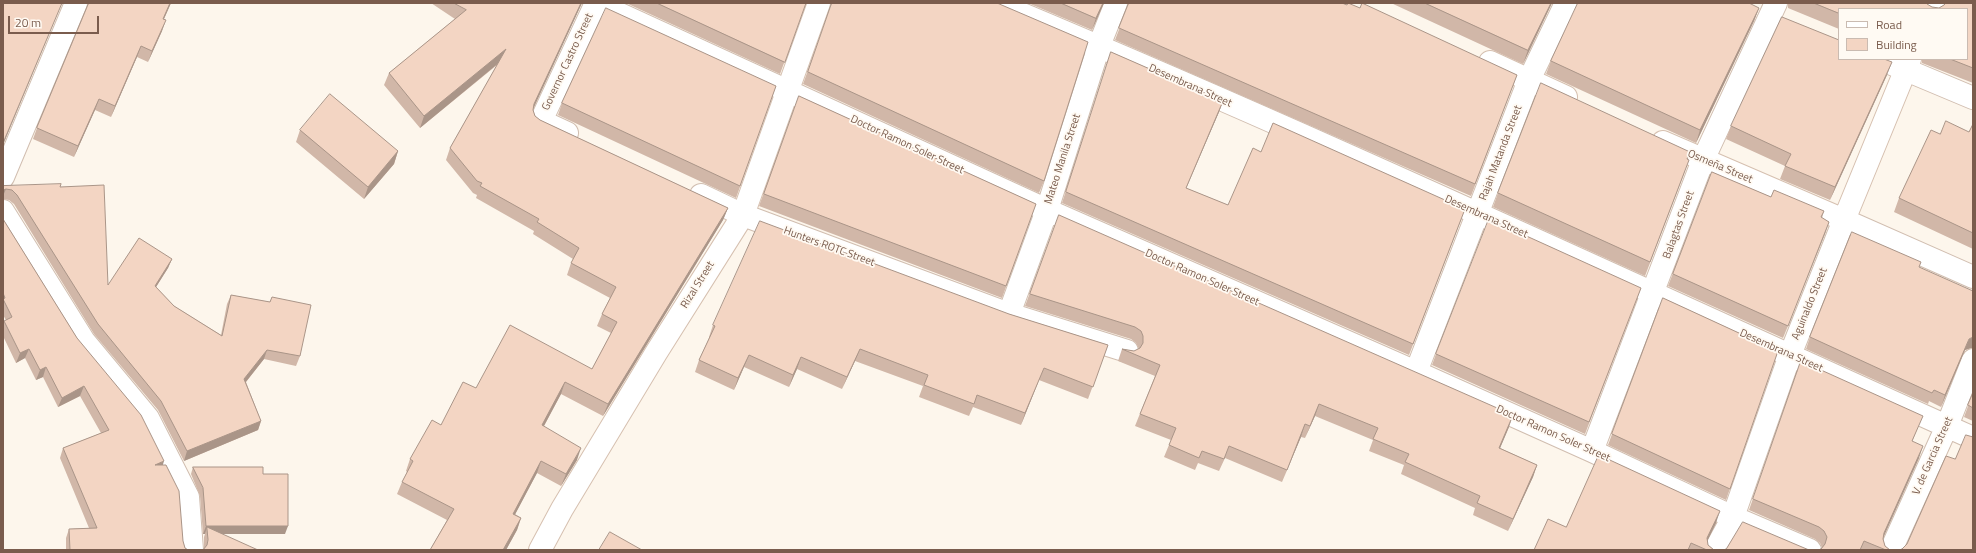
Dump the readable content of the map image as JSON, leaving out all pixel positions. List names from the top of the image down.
{
  "streets": {
    "street": [
      "Governor Castro Street",
      "Desembrana Street",
      "Doctor Ramon Soler Street",
      "Rajah Matanda Street",
      "Mateo Manila Street",
      "Osmeña Street",
      "Balagtas Street",
      "Hunters ROTC Street",
      "Rizal Street",
      "Aguinaldo Street",
      "V. de Garcia Street"
    ]
  },
  "crossings": [
    ["Governor Castro Street", "Doctor Ramon Soler Street"],
    ["Desembrana Street", "Rajah Matanda Street"],
    ["Desembrana Street", "Mateo Manila Street"],
    ["Desembrana Street", "Balagtas Street"],
    ["Desembrana Street", "Aguinaldo Street"],
    ["Desembrana Street", "V. de Garcia Street"],
    ["Doctor Ramon Soler Street", "Rajah Matanda Street"],
    ["Doctor Ramon Soler Street", "Mateo Manila Street"],
    ["Doctor Ramon Soler Street", "Balagtas Street"],
    ["Doctor Ramon Soler Street", "Rizal Street"],
    ["Doctor Ramon Soler Street", "Aguinaldo Street"],
    ["Mateo Manila Street", "Hunters ROTC Street"],
    ["Osmeña Street", "Balagtas Street"],
    ["Osmeña Street", "Aguinaldo Street"],
    ["Hunters ROTC Street", "Rizal Street"]
  ],
  "legend": ["Road", "Building"],
  "scale_bar": "20 m"
}
